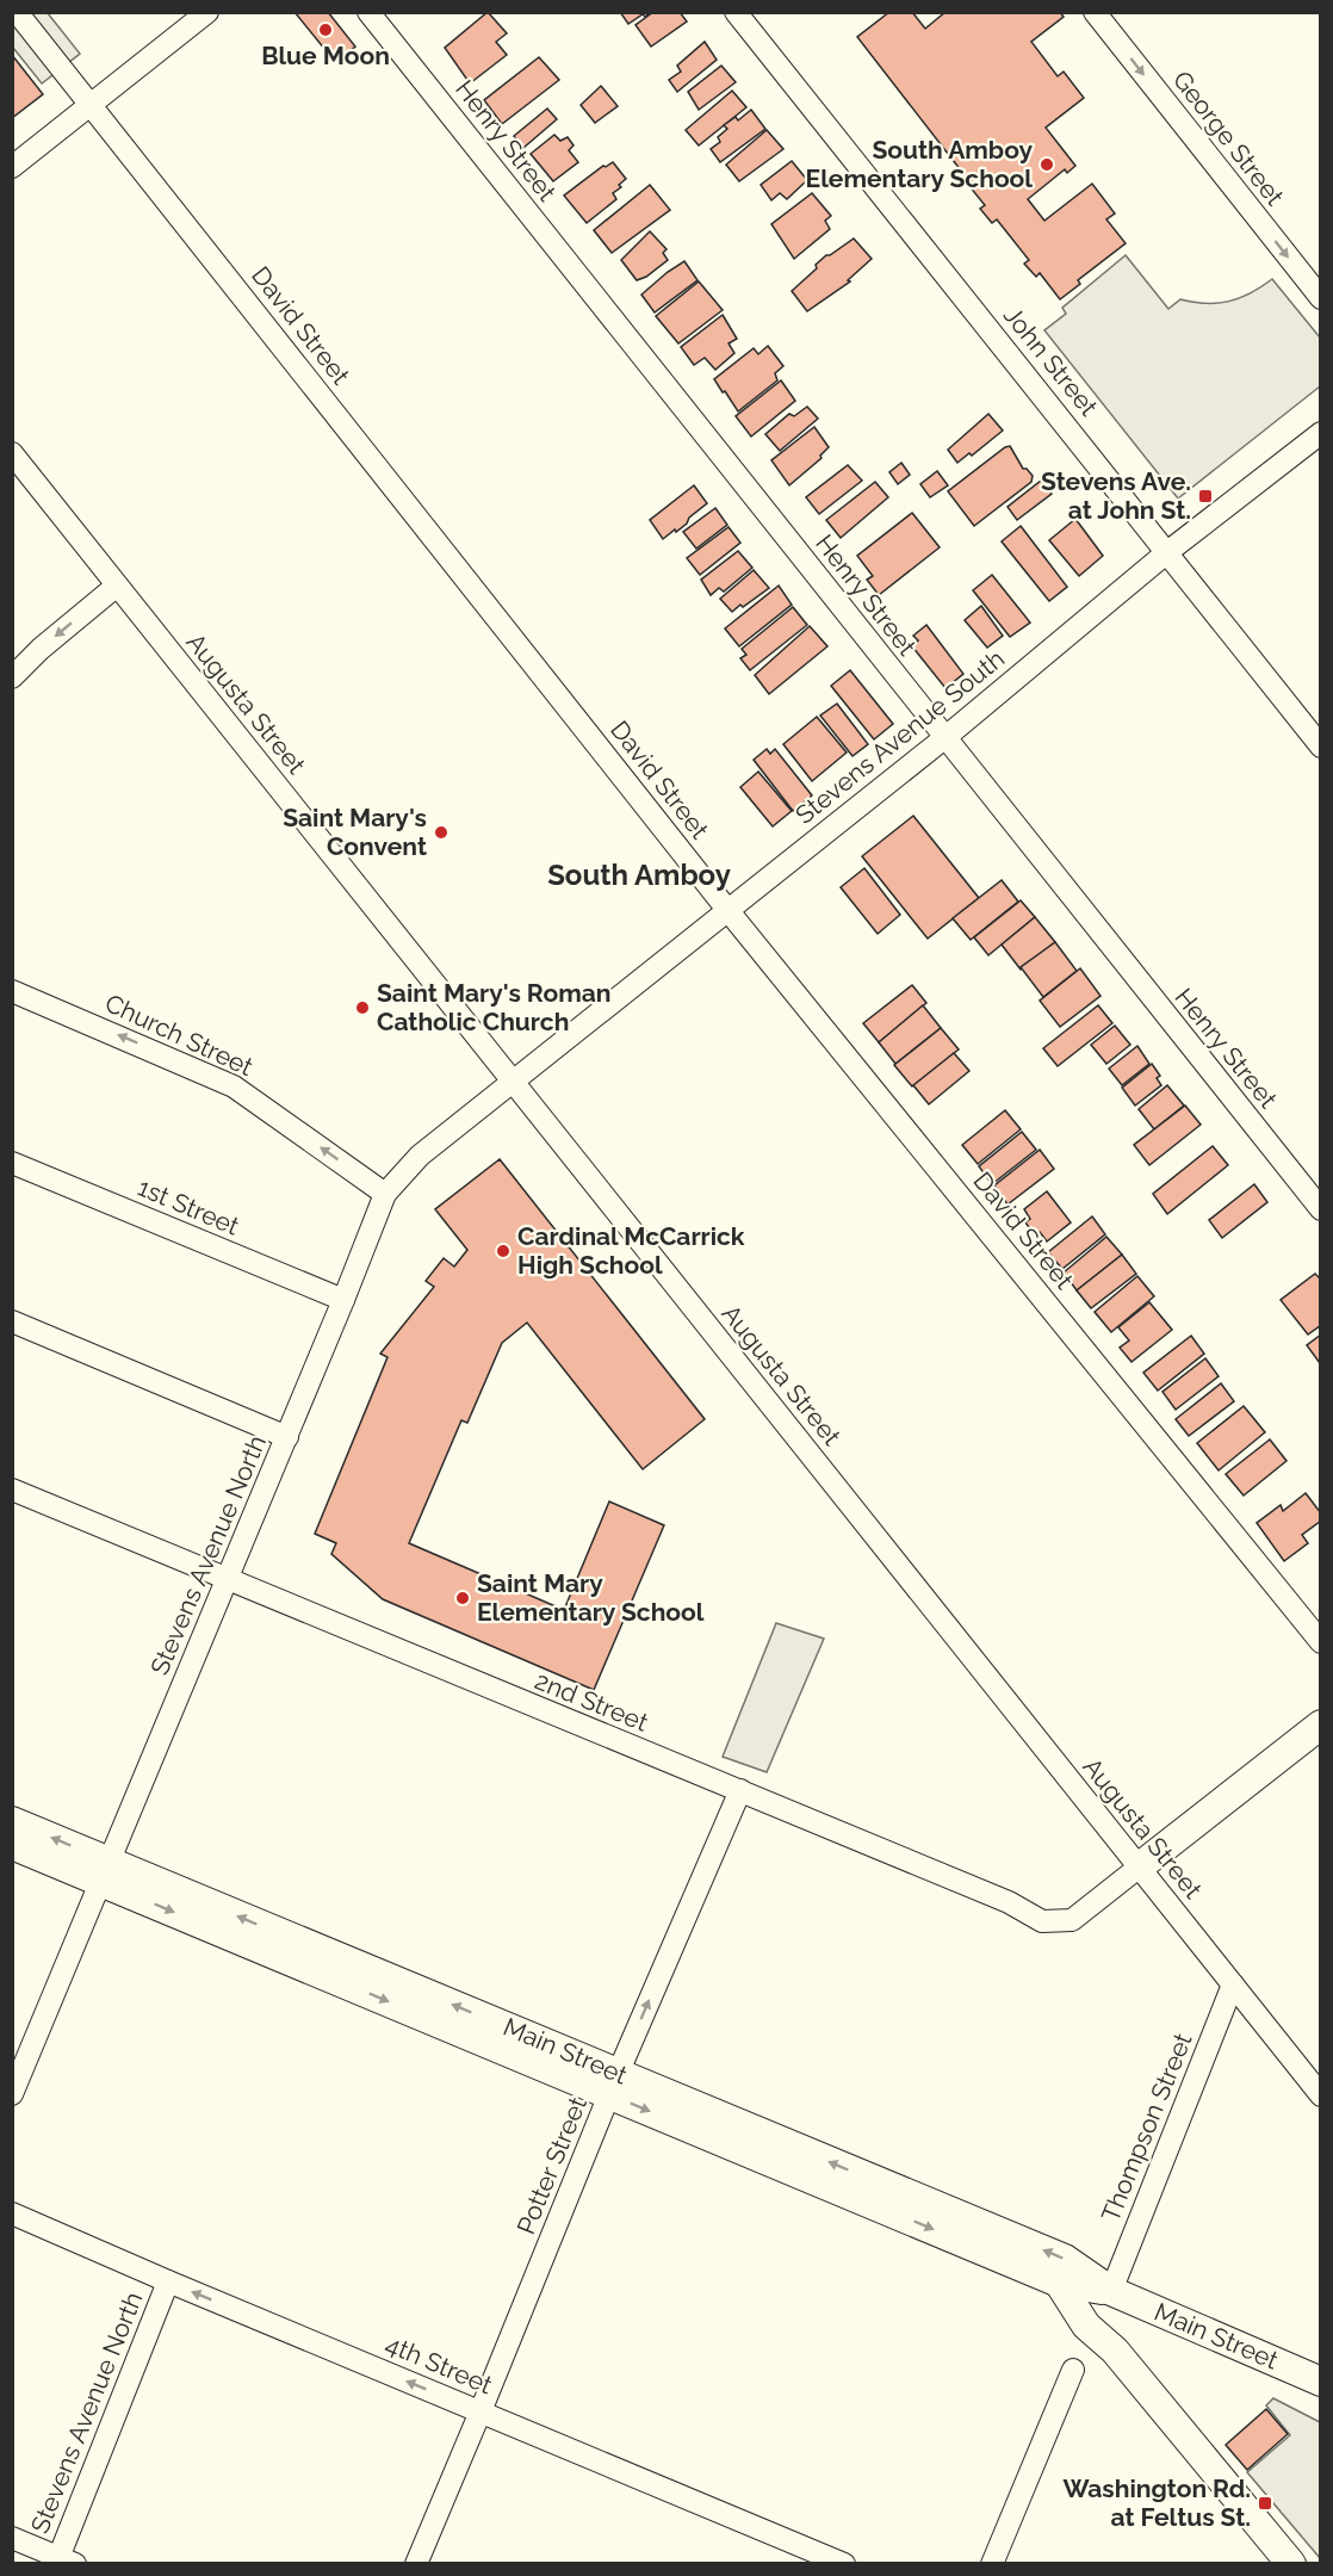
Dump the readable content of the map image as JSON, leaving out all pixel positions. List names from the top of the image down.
{
  "streets": {
    "main road": ["Main Street"],
    "street": [
      "George Street",
      "Henry Street",
      "David Street",
      "John Street",
      "Augusta Street",
      "Stevens Avenue South",
      "Church Street",
      "1st Street",
      "Stevens Avenue North",
      "2nd Street",
      "Thompson Street",
      "Potter Street",
      "4th Street"
    ]
  },
  "crossings": [
    ["Henry Street", "Stevens Avenue South"],
    ["David Street", "Stevens Avenue South"],
    ["John Street", "Stevens Avenue South"],
    ["Augusta Street", "Stevens Avenue South"],
    ["Augusta Street", "Stevens Avenue North"],
    ["Augusta Street", "2nd Street"],
    ["Augusta Street", "Thompson Street"],
    ["Stevens Avenue South", "Stevens Avenue North"],
    ["Church Street", "Stevens Avenue North"],
    ["1st Street", "Stevens Avenue North"],
    ["Stevens Avenue North", "2nd Street"],
    ["Stevens Avenue North", "Main Street"],
    ["Stevens Avenue North", "4th Street"],
    ["2nd Street", "Potter Street"],
    ["Main Street", "Thompson Street"],
    ["Main Street", "Potter Street"],
    ["Potter Street", "4th Street"]
  ],
  "one_way": [
    "George Street",
    "Church Street",
    "Potter Street",
    "4th Street"
  ],
  "districts": ["South Amboy"],
  "places": {
    "other": [
      "Blue Moon",
      "South Amboy Elementary School",
      "Saint Mary's Convent",
      "Saint Mary's Roman Catholic Church",
      "Cardinal McCarrick High School",
      "Saint Mary Elementary School"
    ],
    "transit": ["Stevens Ave. at John St.", "Washington Rd. at Feltus St."]
  }
}
